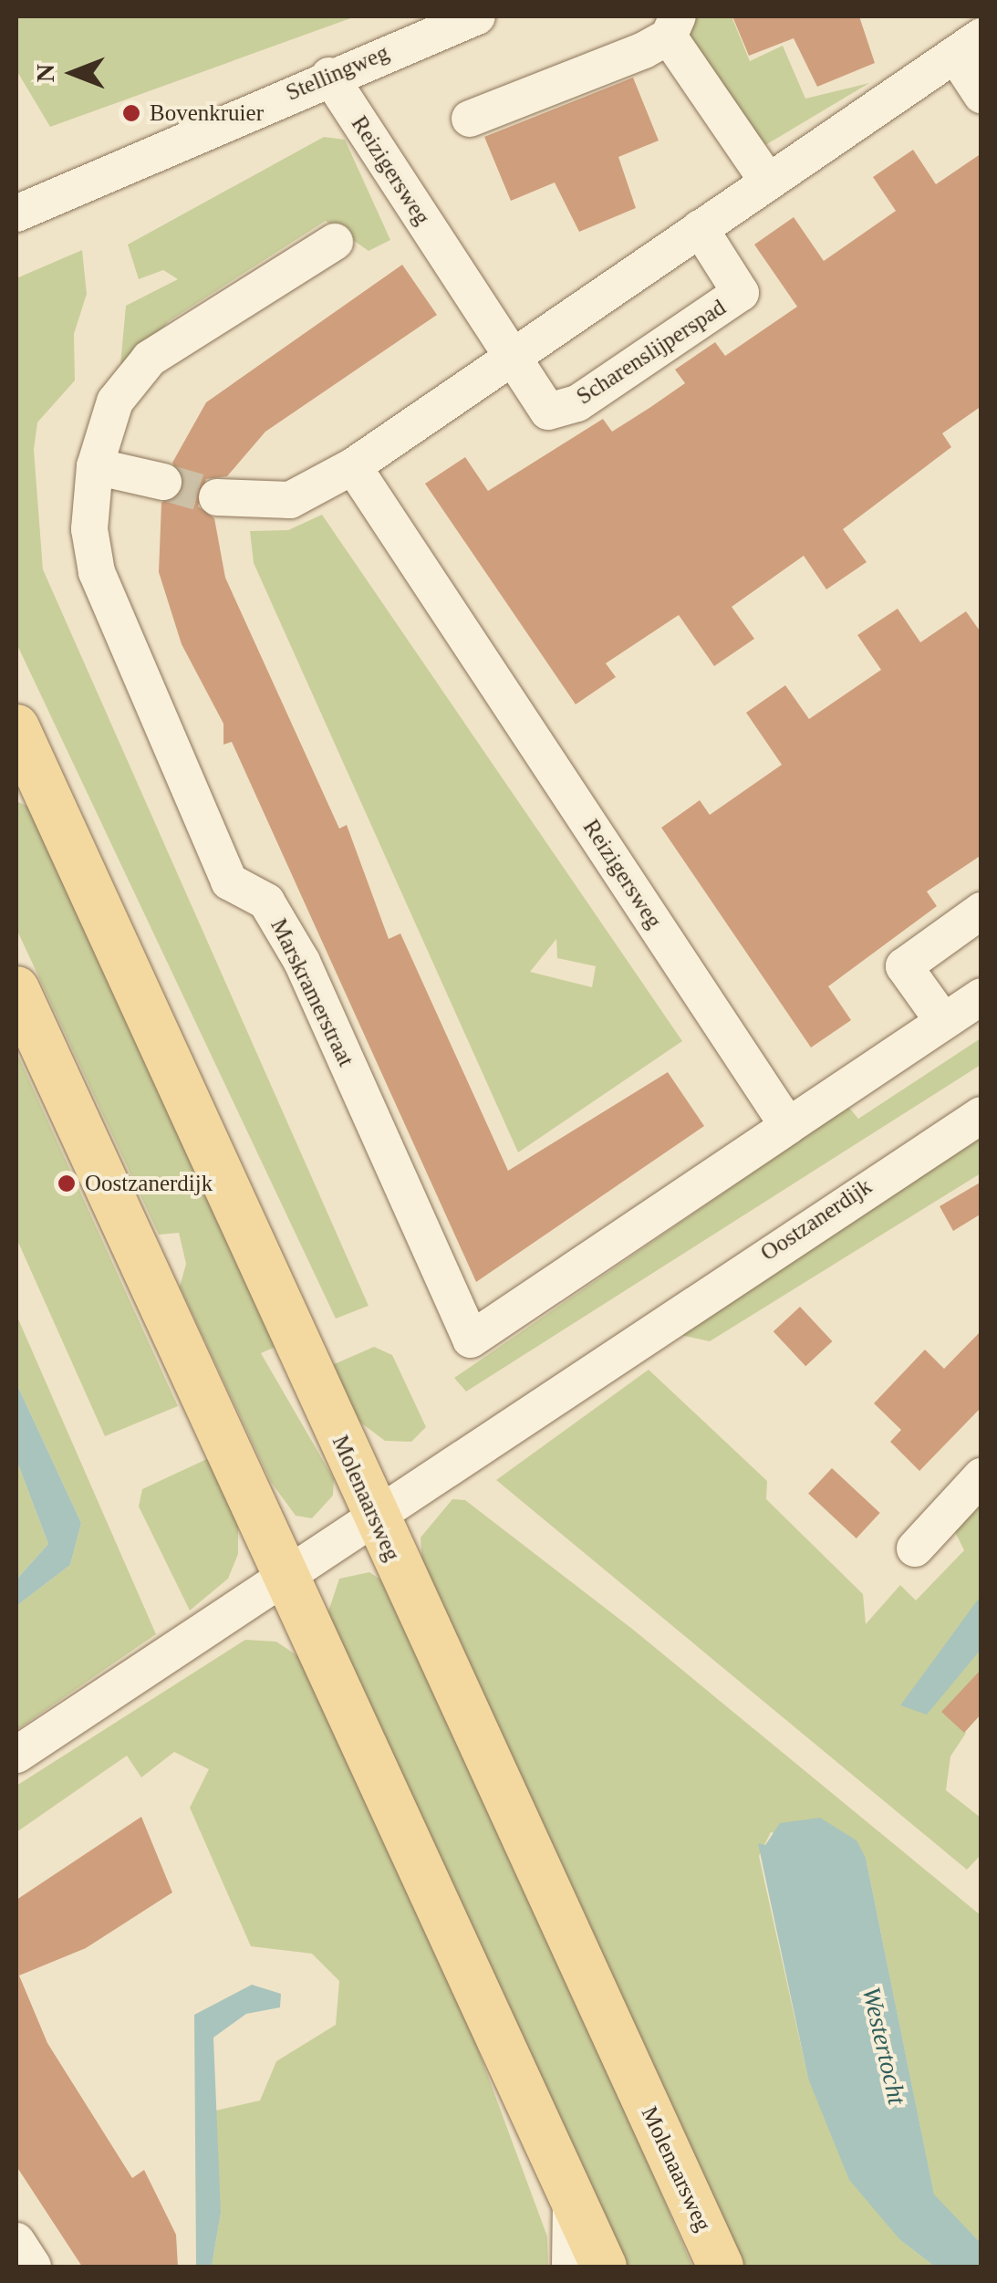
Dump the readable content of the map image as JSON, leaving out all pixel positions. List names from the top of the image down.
{
  "streets": {
    "main road": ["Molenaarsweg"],
    "street": [
      "Stellingweg",
      "Reizigersweg",
      "Scharenslijperspad",
      "Marskramerstraat",
      "Oostzanerdijk"
    ]
  },
  "crossings": [
    ["Stellingweg", "Reizigersweg"],
    ["Reizigersweg", "Scharenslijperspad"],
    ["Reizigersweg", "Marskramerstraat"],
    ["Oostzanerdijk", "Molenaarsweg"]
  ],
  "water": ["Westertocht"],
  "places": ["Bovenkruier", "Oostzanerdijk"],
  "north": "left"
}
